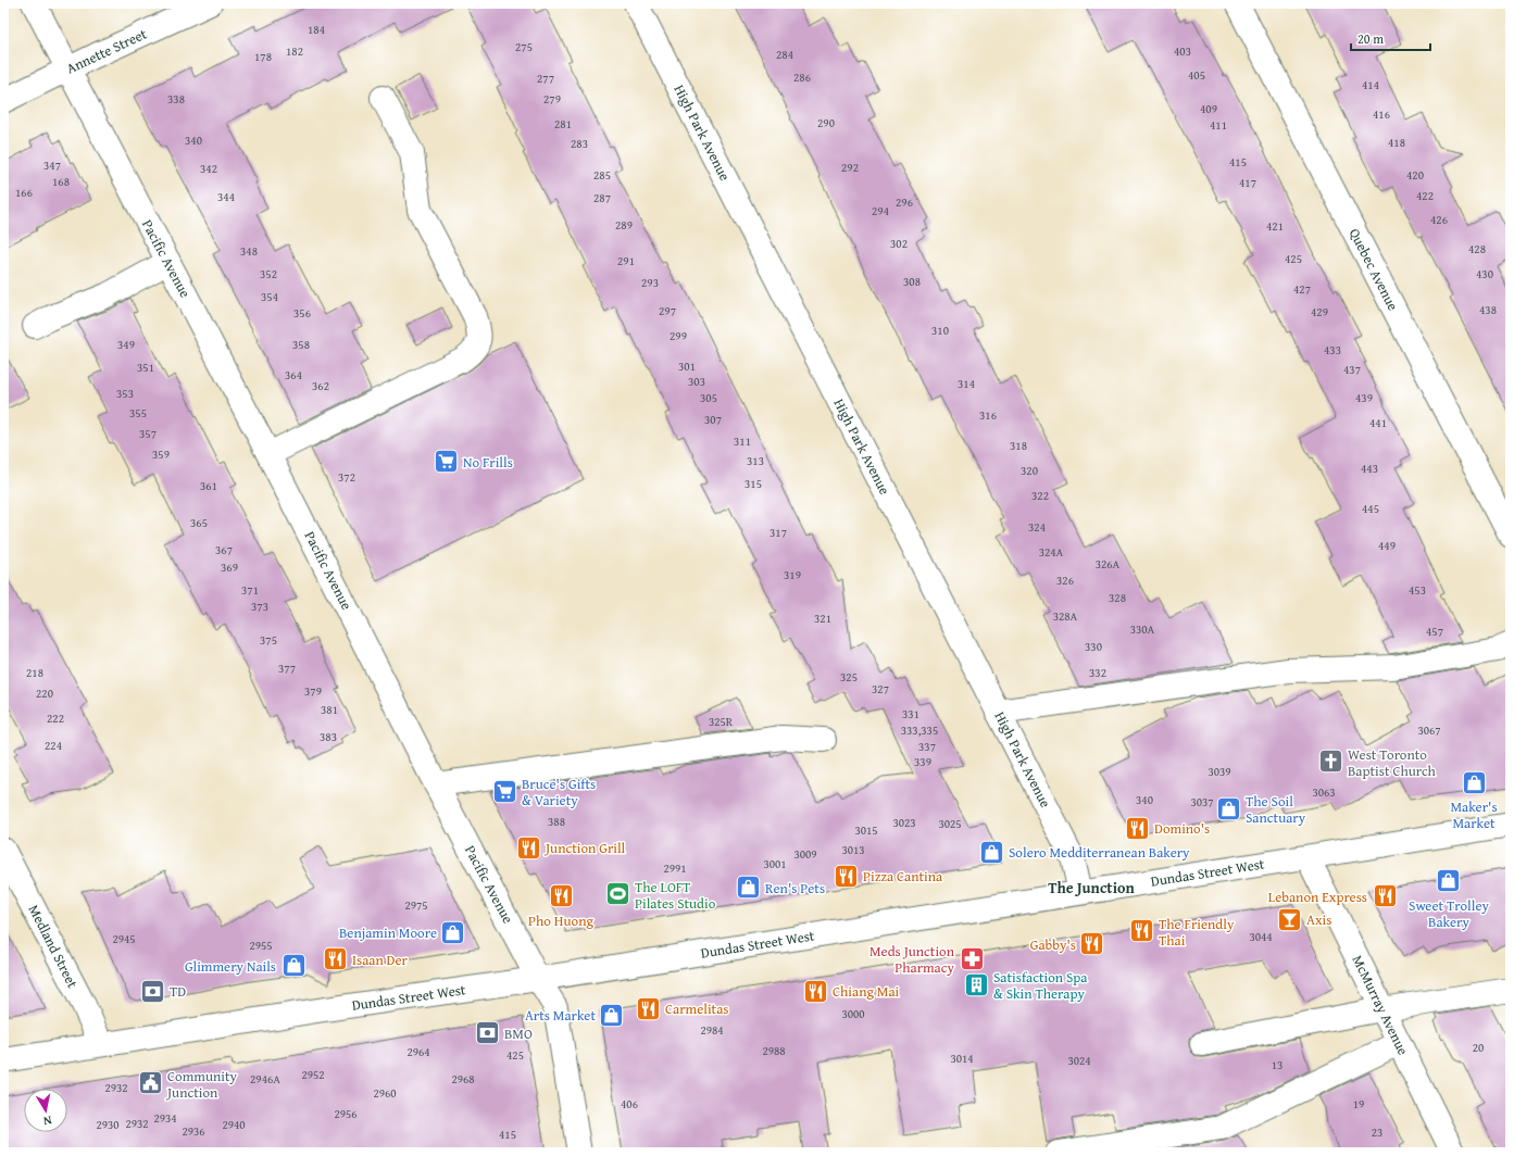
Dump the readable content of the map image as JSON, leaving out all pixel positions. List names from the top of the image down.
{
  "streets": {
    "street": [
      "Annette Street",
      "High Park Avenue",
      "Pacific Avenue",
      "Quebec Avenue",
      "Dundas Street West",
      "Medland Street",
      "McMurray Avenue"
    ]
  },
  "crossings": [
    ["Annette Street", "Pacific Avenue"],
    ["High Park Avenue", "Dundas Street West"],
    ["Pacific Avenue", "Dundas Street West"],
    ["Dundas Street West", "Medland Street"],
    ["Dundas Street West", "McMurray Avenue"]
  ],
  "districts": ["The Junction"],
  "places": {
    "supermarket": ["No Frills", "Bruce's Gifts & Variety"],
    "church": ["West Toronto Baptist Church"],
    "shop": [
      "Maker's Market",
      "The Soil Sanctuary",
      "Solero Medditerranean Bakery",
      "Sweet Trolley Bakery",
      "Ren's Pets",
      "Benjamin Moore",
      "Glimmery Nails",
      "Arts Market"
    ],
    "restaurant": [
      "Domino's",
      "Junction Grill",
      "Pizza Cantina",
      "Pho Huong",
      "Lebanon Express",
      "The Friendly Thai",
      "Gabby's",
      "Isaan Der",
      "Chiang Mai",
      "Carmelitas"
    ],
    "sports": ["The LOFT Pilates Studio"],
    "bar": ["Axis"],
    "pharmacy": ["Meds Junction Pharmacy"],
    "building": ["Satisfaction Spa & Skin Therapy"],
    "bank": ["TD", "BMO"],
    "public building": ["Community Junction"]
  },
  "house_numbers": [
    "184",
    "275",
    "182",
    "403",
    "284",
    "178",
    "405",
    "286",
    "277",
    "414",
    "338",
    "279",
    "409",
    "416",
    "290",
    "281",
    "411",
    "340",
    "418",
    "283",
    "415",
    "347",
    "292",
    "342",
    "285",
    "420",
    "168",
    "417",
    "166",
    "422",
    "344",
    "287",
    "296",
    "294",
    "426",
    "289",
    "421",
    "302",
    "428",
    "348",
    "425",
    "291",
    "352",
    "430",
    "308",
    "293",
    "427",
    "354",
    "438",
    "297",
    "429",
    "356",
    "310",
    "299",
    "349",
    "358",
    "433",
    "301",
    "351",
    "437",
    "364",
    "303",
    "314",
    "362",
    "353",
    "305",
    "439",
    "355",
    "316",
    "307",
    "441",
    "357",
    "311",
    "318",
    "359",
    "313",
    "443",
    "320",
    "372",
    "315",
    "361",
    "322",
    "445",
    "365",
    "324",
    "317",
    "449",
    "367",
    "324A",
    "326A",
    "369",
    "319",
    "326",
    "371",
    "453",
    "328",
    "373",
    "328A",
    "321",
    "330A",
    "457",
    "375",
    "330",
    "377",
    "218",
    "332",
    "325",
    "327",
    "379",
    "220",
    "381",
    "331",
    "222",
    "325R",
    "333,335",
    "3067",
    "383",
    "224",
    "337",
    "339",
    "3039",
    "3063",
    "340",
    "3037",
    "388",
    "3023",
    "3025",
    "3015",
    "3013",
    "3009",
    "3001",
    "2991",
    "2975",
    "3044",
    "2945",
    "2955",
    "3000",
    "2984",
    "20",
    "2988",
    "2964",
    "425",
    "3014",
    "3024",
    "13",
    "2952",
    "2946A",
    "2968",
    "2932",
    "2960",
    "406",
    "19",
    "2956",
    "2934",
    "2932",
    "2930",
    "2940",
    "2936",
    "23",
    "415"
  ],
  "scale_bar": "20 m",
  "north": "bottom"
}
